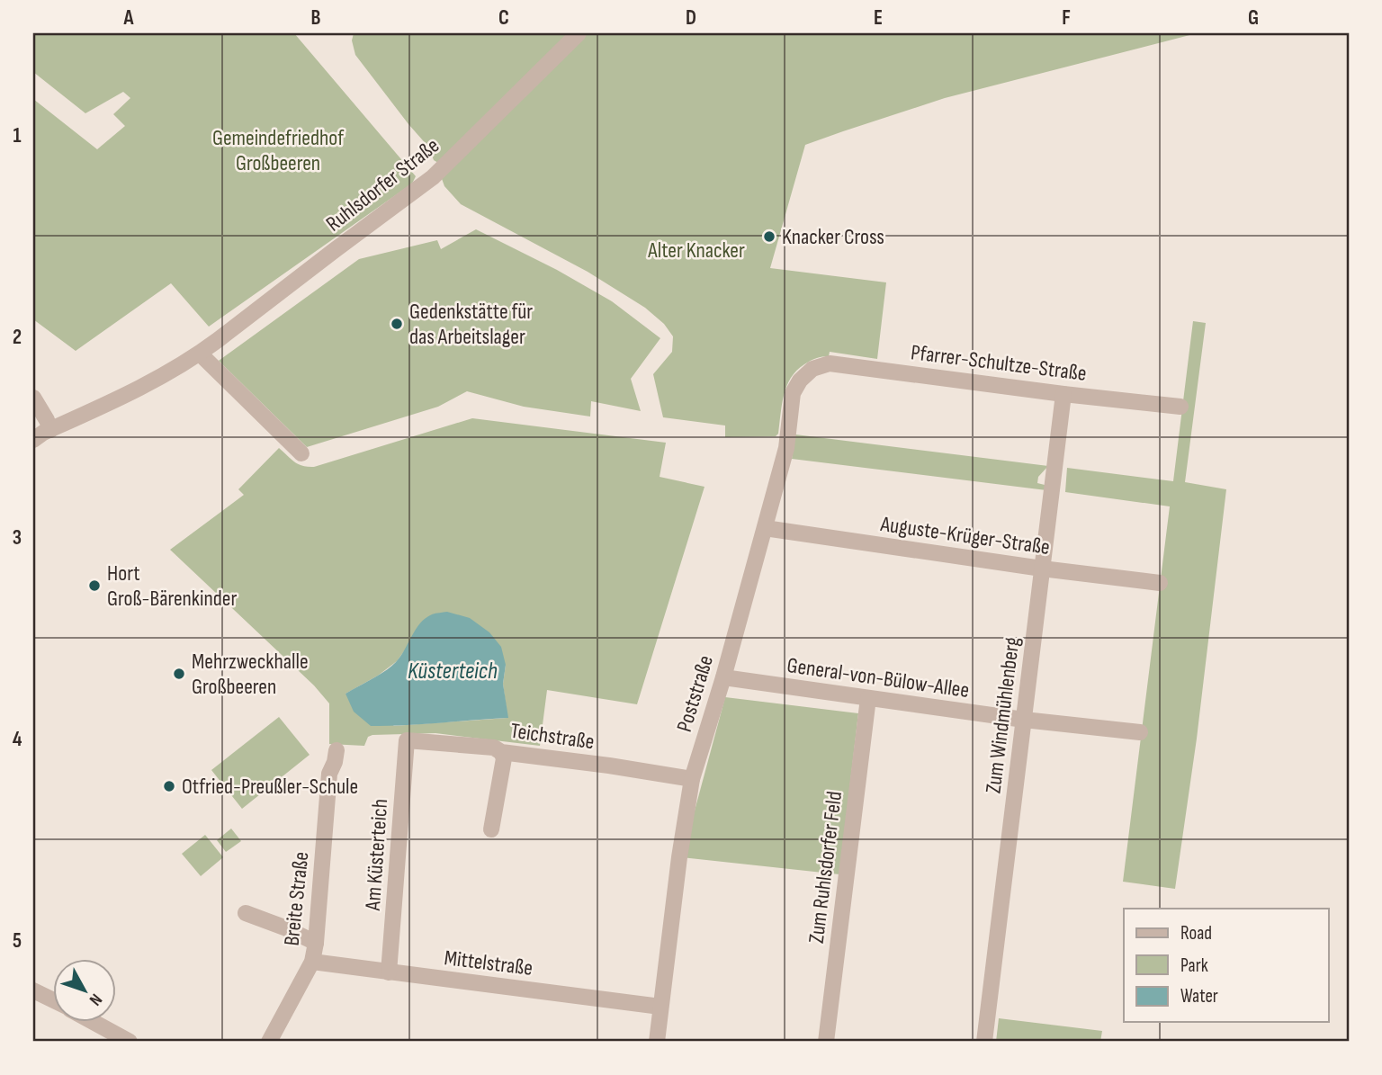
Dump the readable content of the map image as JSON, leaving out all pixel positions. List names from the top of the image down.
{
  "streets": {
    "street": [
      "Ruhlsdorfer Straße",
      "Pfarrer-Schultze-Straße",
      "Auguste-Krüger-Straße",
      "General-von-Bülow-Allee",
      "Poststraße",
      "Zum Windmühlenberg",
      "Teichstraße",
      "Am Küsterteich",
      "Zum Ruhlsdorfer Feld",
      "Breite Straße",
      "Mittelstraße"
    ]
  },
  "crossings": [
    ["Pfarrer-Schultze-Straße", "Poststraße"],
    ["Pfarrer-Schultze-Straße", "Zum Windmühlenberg"],
    ["Auguste-Krüger-Straße", "Poststraße"],
    ["Auguste-Krüger-Straße", "Zum Windmühlenberg"],
    ["General-von-Bülow-Allee", "Poststraße"],
    ["General-von-Bülow-Allee", "Zum Windmühlenberg"],
    ["General-von-Bülow-Allee", "Zum Ruhlsdorfer Feld"],
    ["Poststraße", "Teichstraße"],
    ["Poststraße", "Mittelstraße"],
    ["Teichstraße", "Am Küsterteich"],
    ["Am Küsterteich", "Mittelstraße"],
    ["Breite Straße", "Mittelstraße"]
  ],
  "water": ["Küsterteich"],
  "parks": ["Gemeindefriedhof Großbeeren", "Alter Knacker"],
  "places": [
    "Knacker Cross",
    "Gedenkstätte für das Arbeitslager",
    "Hort Groß-Bärenkinder",
    "Mehrzweckhalle Großbeeren",
    "Otfried-Preußler-Schule"
  ],
  "legend": ["Road", "Park", "Water"],
  "north": "bottom right",
  "grid": {
    "columns": [
      "A",
      "B",
      "C",
      "D",
      "E",
      "F",
      "G"
    ],
    "rows": [
      "1",
      "2",
      "3",
      "4",
      "5"
    ]
  }
}
